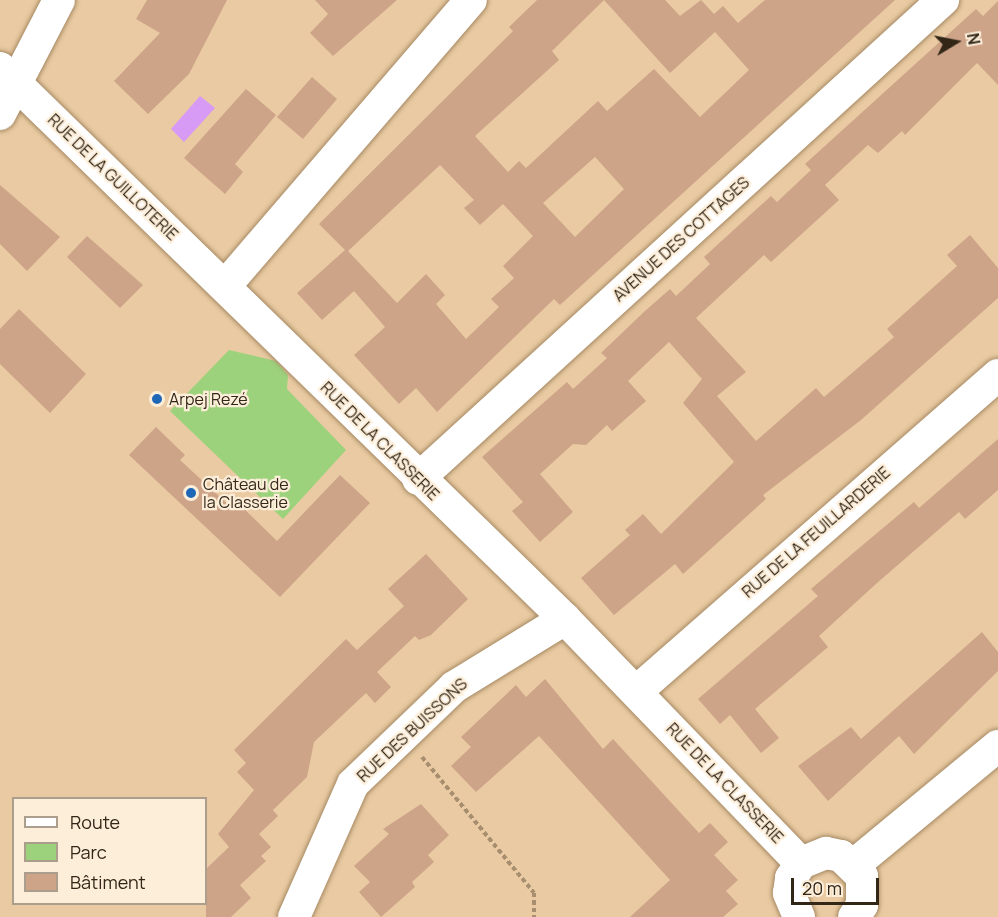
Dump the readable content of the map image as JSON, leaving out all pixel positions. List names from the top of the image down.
{
  "streets": {
    "street": [
      "RUE DE LA GUILLOTERIE",
      "AVENUE DES COTTAGES",
      "RUE DE LA CLASSERIE",
      "RUE DE LA FEUILLARDERIE",
      "RUE DES BUISSONS"
    ]
  },
  "crossings": [
    ["RUE DE LA GUILLOTERIE", "RUE DE LA CLASSERIE"],
    ["AVENUE DES COTTAGES", "RUE DE LA CLASSERIE"],
    ["RUE DE LA CLASSERIE", "RUE DE LA FEUILLARDERIE"],
    ["RUE DE LA CLASSERIE", "RUE DES BUISSONS"]
  ],
  "places": ["Arpej Rezé", "Château de la Classerie"],
  "legend": ["Route", "Parc", "Bâtiment"],
  "scale_bar": "20 m",
  "north": "right"
}
